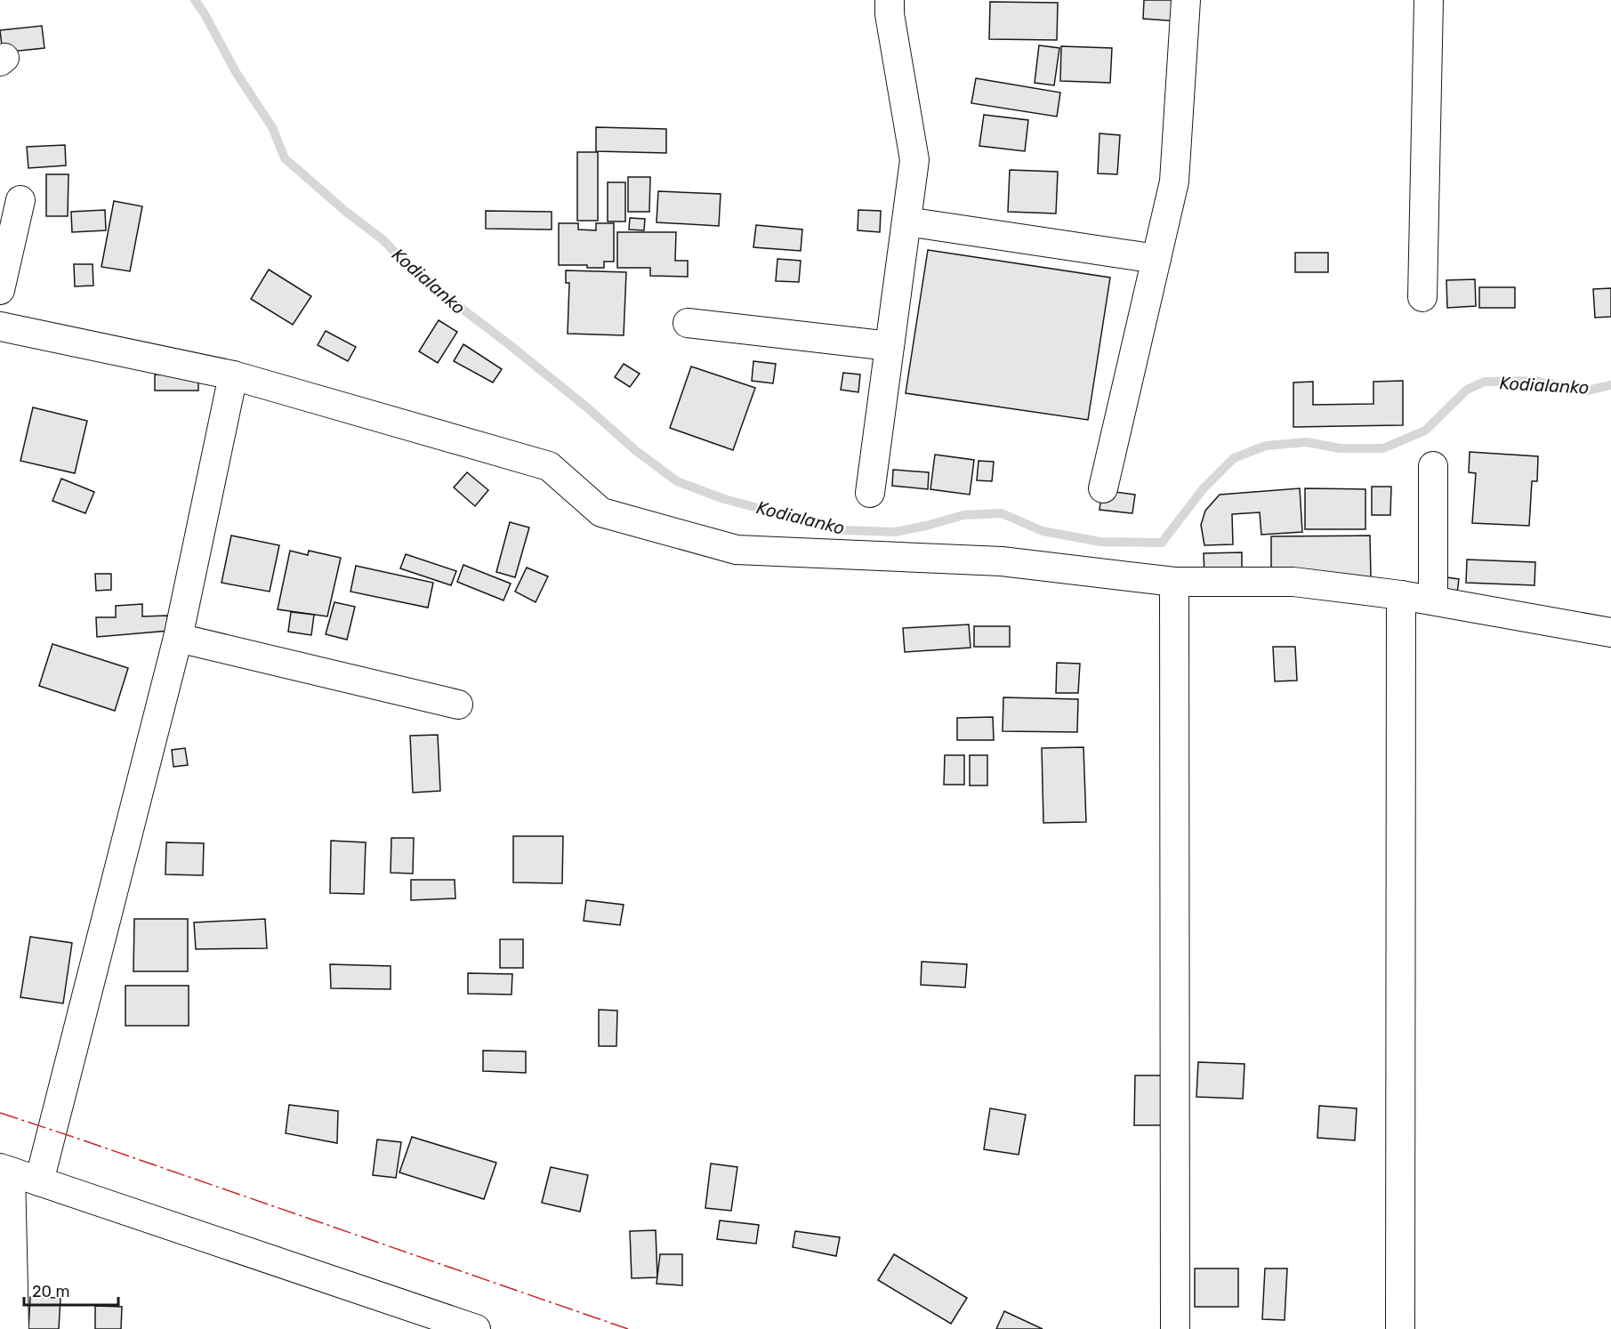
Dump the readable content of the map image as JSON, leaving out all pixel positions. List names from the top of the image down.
{
  "water": ["Kodialanko"],
  "scale_bar": "20 m"
}
